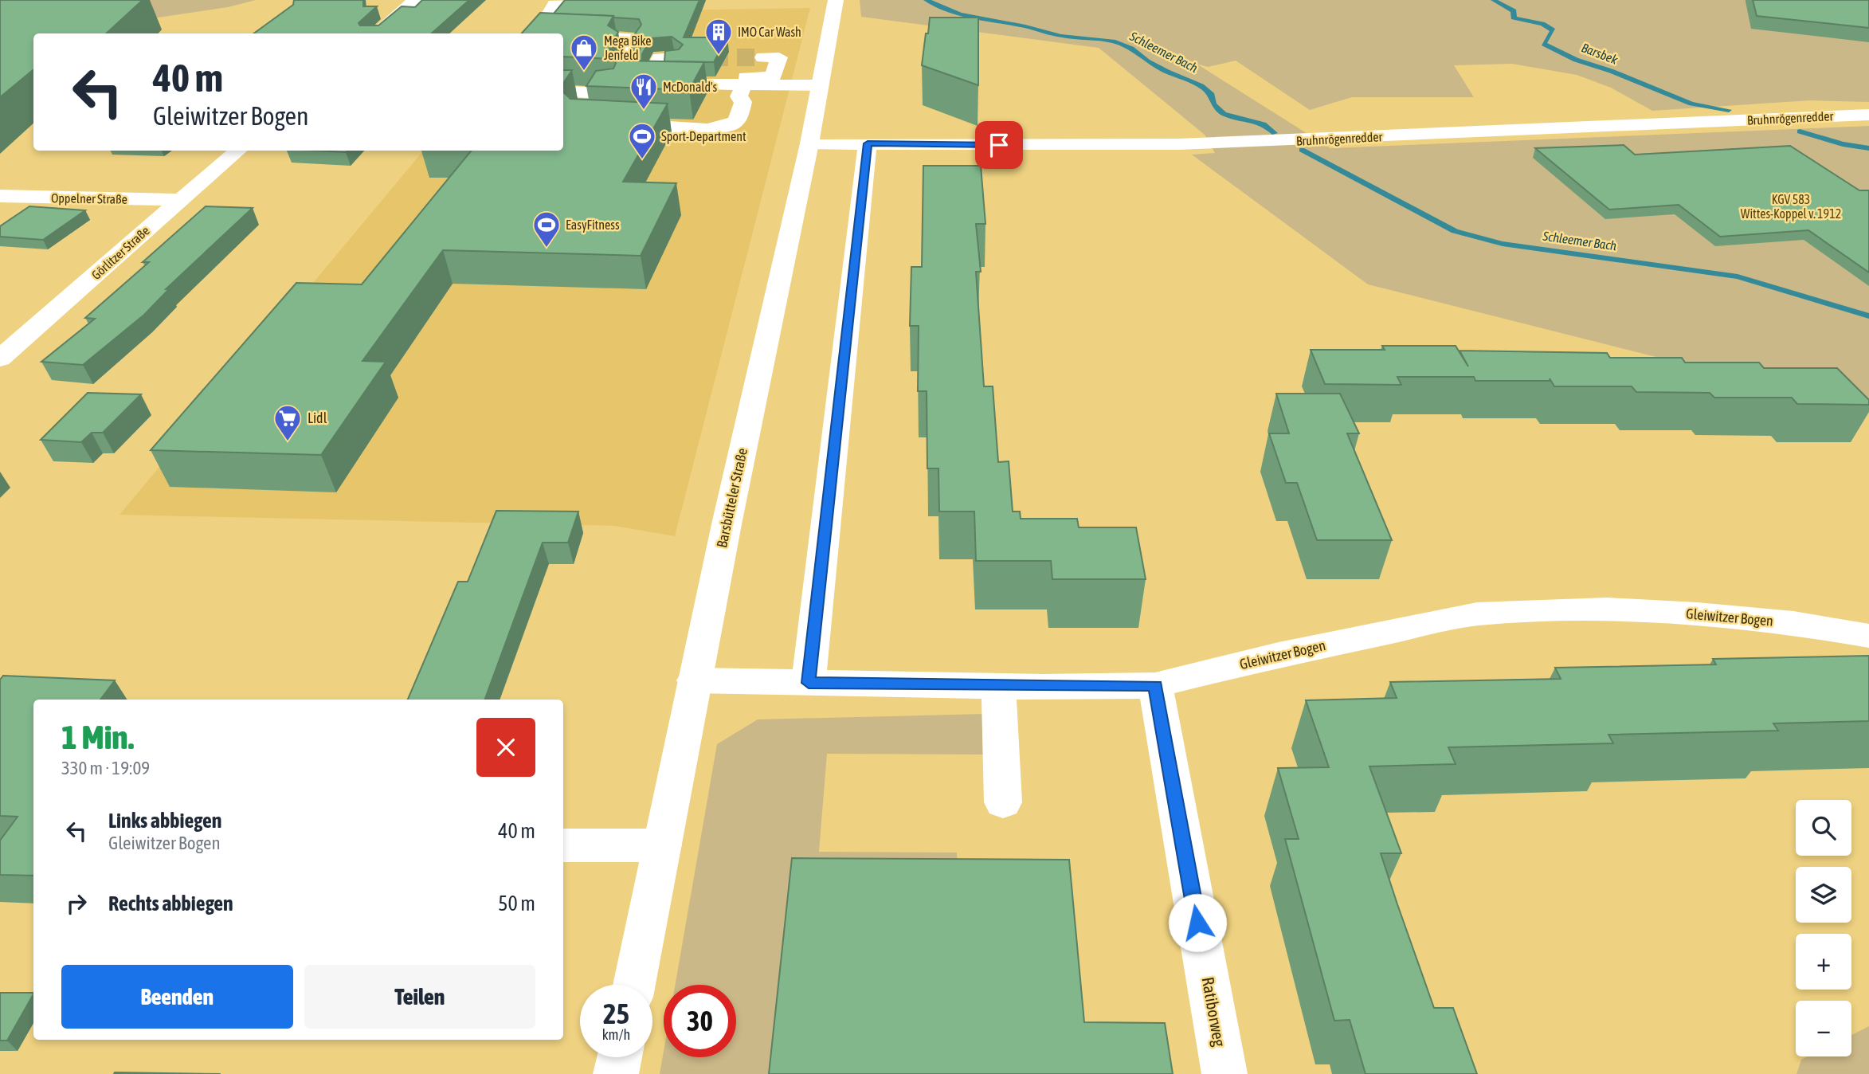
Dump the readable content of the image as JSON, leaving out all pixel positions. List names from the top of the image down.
{
  "streets": {
    "street": [
      "Bruhnrögenredder",
      "Oppelner Straße",
      "Görlitzer Straße",
      "Barsbütteler Straße",
      "Gleiwitzer Bogen",
      "Ratiborweg"
    ]
  },
  "crossings": [
    ["Bruhnrögenredder", "Barsbütteler Straße"],
    ["Oppelner Straße", "Görlitzer Straße"],
    ["Barsbütteler Straße", "Gleiwitzer Bogen"],
    ["Gleiwitzer Bogen", "Ratiborweg"]
  ],
  "water": ["Schleemer Bach", "Barsbek"],
  "parks": ["KGV 583 Wittes-Koppel v. 1912"],
  "places": {
    "building": ["IMO Car Wash"],
    "shop": ["Mega Bike Jenfeld"],
    "restaurant": ["McDonald's"],
    "sports": ["Sport-Department", "EasyFitness"],
    "supermarket": ["Lidl"]
  },
  "page": {
    "turn": ["40 m", "Gleiwitzer Bogen"],
    "heading": ["1 Min.", "330 m · 19:09"],
    "list": [
      {
        "name": "Links abbiegen",
        "note": "Gleiwitzer Bogen",
        "value": "40 m"
      },
      {
        "name": "Rechts abbiegen",
        "value": "50 m"
      }
    ],
    "map_buttons": ["+", "−"],
    "buttons": ["Beenden", "Teilen"],
    "speed": "25 km/h",
    "limit": "30"
  }
}
